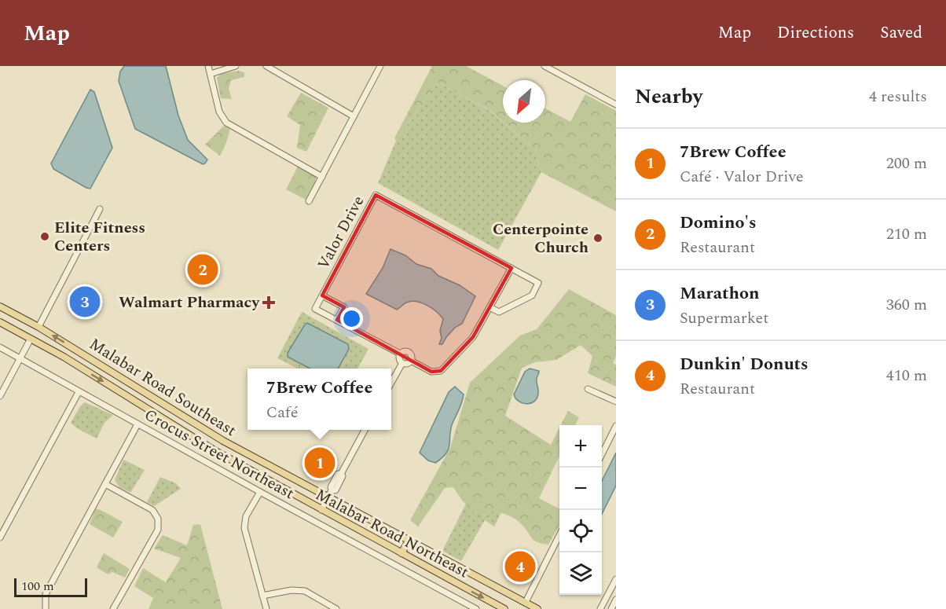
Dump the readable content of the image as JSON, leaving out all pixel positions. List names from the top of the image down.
{
  "streets": {
    "main road": ["Malabar Road Southeast", "Malabar Road Northeast"],
    "street": ["Valor Drive", "Crocus Street Northeast"]
  },
  "one_way": ["Malabar Road Northeast"],
  "places": {
    "other": ["Elite Fitness Centers", "Centerpointe Church"],
    "health": ["Walmart Pharmacy"]
  },
  "scale_bar": "100 m",
  "north": "bottom left",
  "page": {
    "header": "Map",
    "nav": ["Map", "Directions", "Saved"],
    "heading": ["Nearby", "4 results"],
    "list": [
      {
        "mark": "1",
        "name": "7Brew Coffee",
        "note": "Café · Valor Drive",
        "value": "200 m"
      },
      {
        "mark": "2",
        "name": "Domino's",
        "note": "Restaurant",
        "value": "210 m"
      },
      {
        "mark": "3",
        "name": "Marathon",
        "note": "Supermarket",
        "value": "360 m"
      },
      {
        "mark": "4",
        "name": "Dunkin' Donuts",
        "note": "Restaurant",
        "value": "410 m"
      }
    ],
    "pins": [
      "2",
      "3",
      "1",
      "4"
    ],
    "popup": ["7Brew Coffee", "Café"],
    "map_buttons": ["+", "−"],
    "scale": "100 m"
  }
}
